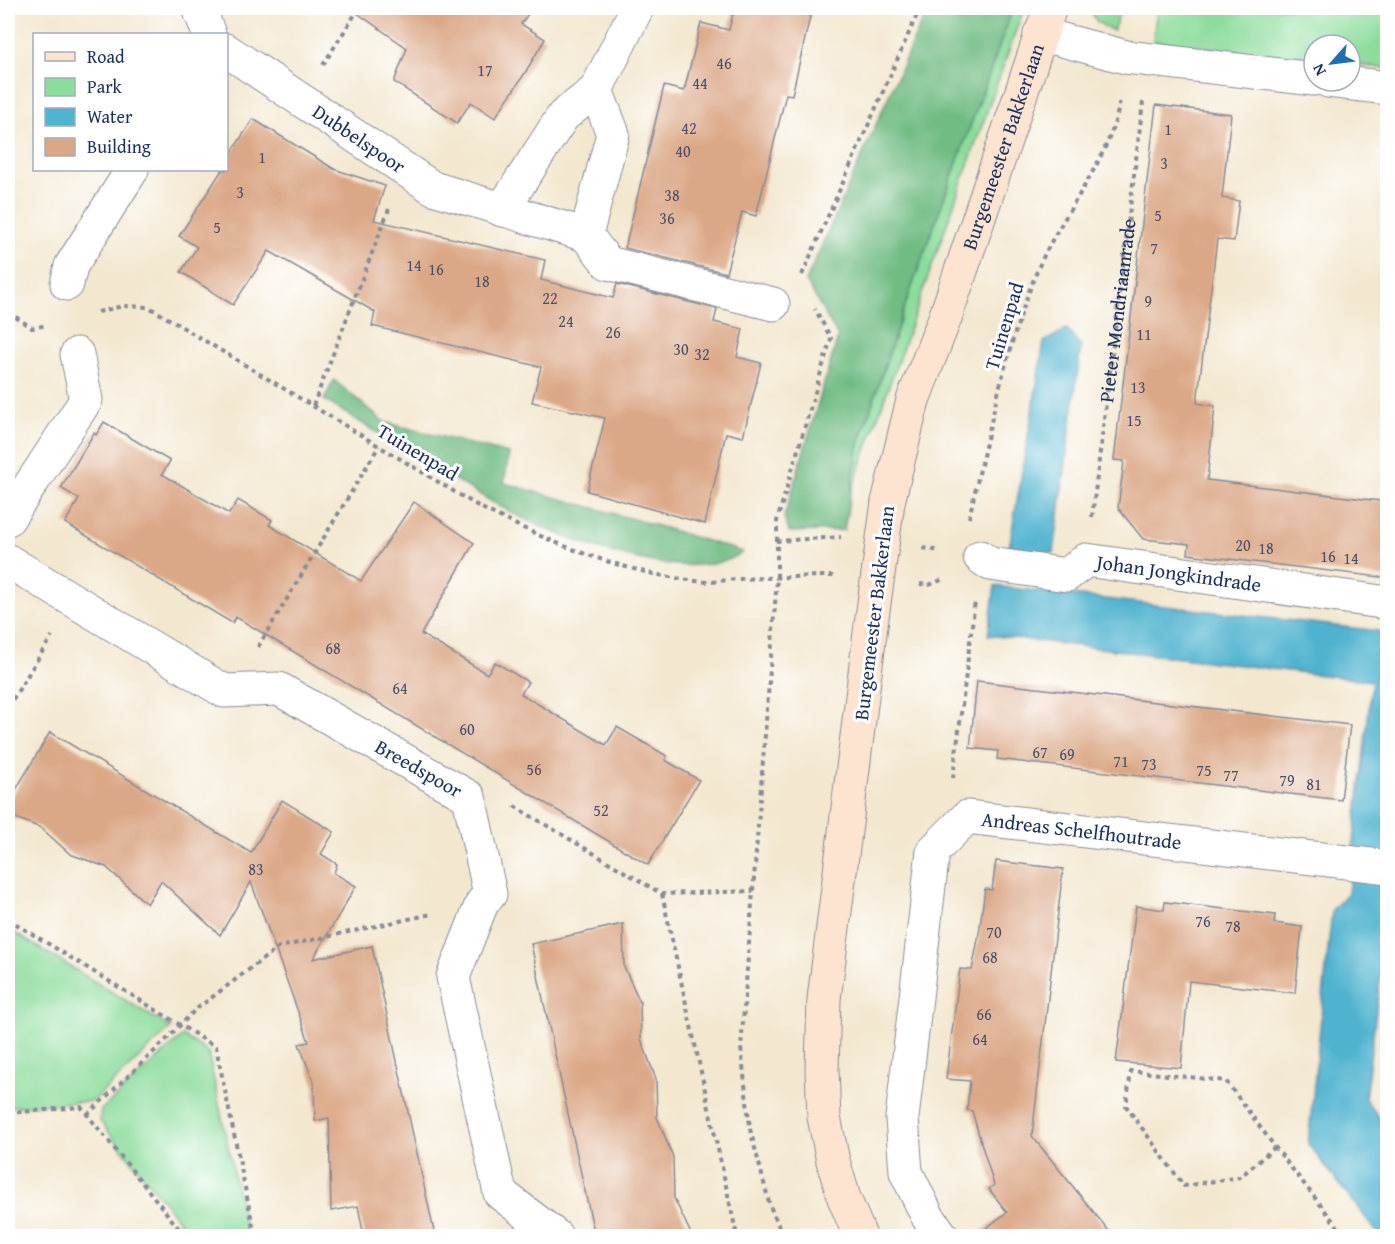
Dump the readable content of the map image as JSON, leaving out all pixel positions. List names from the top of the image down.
{
  "streets": {
    "street": [
      "Dubbelspoor",
      "Burgemeester Bakkerlaan",
      "Johan Jongkindrade",
      "Breedspoor",
      "Andreas Schelfhoutrade"
    ],
    "path": ["Pieter Mondriaanrade", "Tuinenpad"]
  },
  "crossings": [
    ["Pieter Mondriaanrade", "Tuinenpad"],
    ["Pieter Mondriaanrade", "Johan Jongkindrade"],
    ["Tuinenpad", "Johan Jongkindrade"]
  ],
  "house_numbers": [
    "46",
    "17",
    "44",
    "42",
    "1",
    "40",
    "1",
    "3",
    "3",
    "38",
    "5",
    "36",
    "5",
    "7",
    "14",
    "16",
    "18",
    "22",
    "9",
    "24",
    "26",
    "11",
    "30",
    "32",
    "13",
    "15",
    "20",
    "18",
    "16",
    "14",
    "68",
    "64",
    "60",
    "67",
    "69",
    "71",
    "73",
    "56",
    "75",
    "77",
    "79",
    "81",
    "52",
    "83",
    "76",
    "78",
    "70",
    "68",
    "66",
    "64"
  ],
  "legend": [
    "Road",
    "Park",
    "Water",
    "Building"
  ],
  "north": "bottom left"
}
